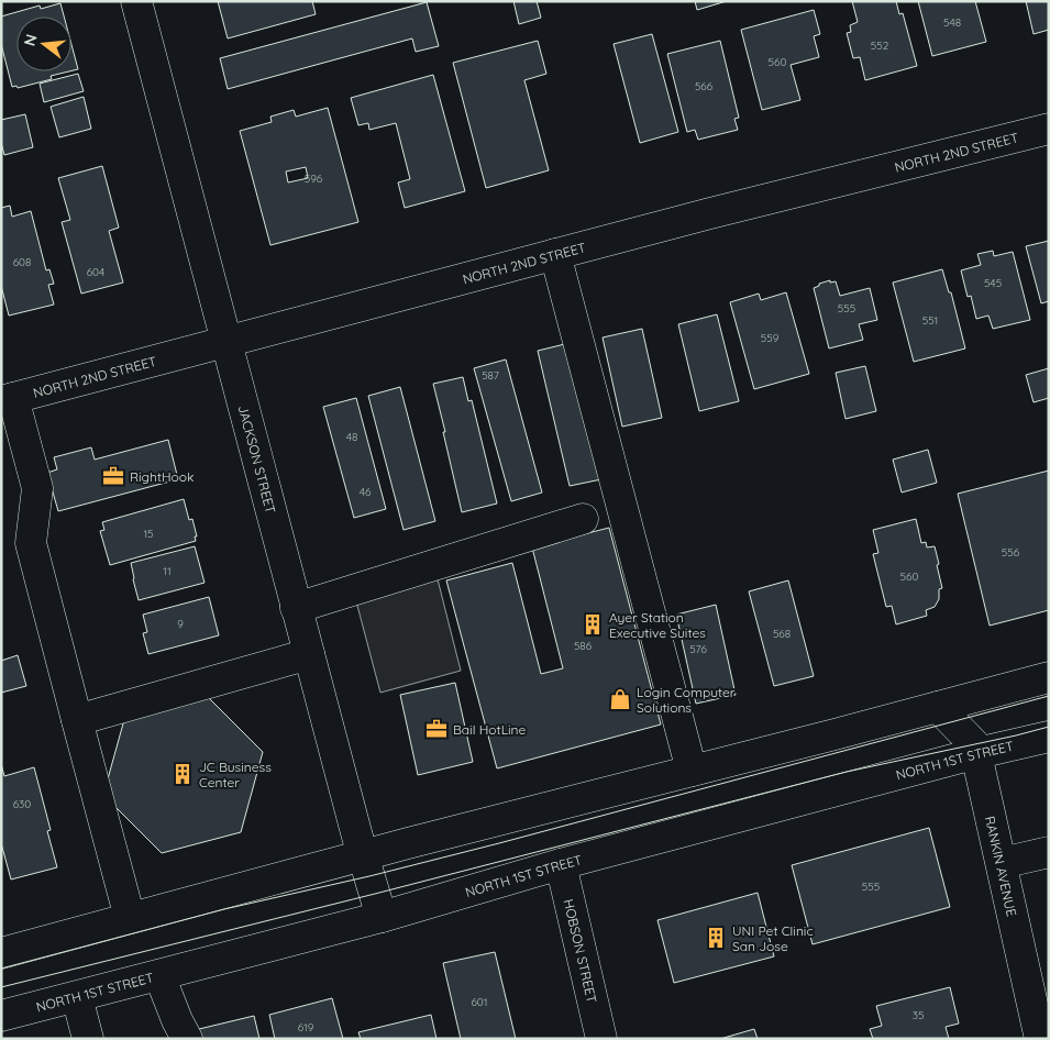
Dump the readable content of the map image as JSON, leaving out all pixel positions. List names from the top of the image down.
{
  "streets": {
    "street": [
      "NORTH 2ND STREET",
      "JACKSON STREET",
      "NORTH 1ST STREET",
      "RANKIN AVENUE",
      "HOBSON STREET"
    ]
  },
  "crossings": [
    ["NORTH 2ND STREET", "JACKSON STREET"],
    ["JACKSON STREET", "NORTH 1ST STREET"],
    ["NORTH 1ST STREET", "RANKIN AVENUE"],
    ["NORTH 1ST STREET", "HOBSON STREET"]
  ],
  "places": {
    "office": ["RightHook", "Bail HotLine"],
    "building": ["Ayer Station Executive Suites", "JC Business Center", "UNI Pet Clinic San Jose"],
    "shop": ["Login Computer Solutions"]
  },
  "house_numbers": [
    "548",
    "552",
    "560",
    "566",
    "596",
    "608",
    "604",
    "545",
    "555",
    "551",
    "559",
    "587",
    "48",
    "46",
    "15",
    "556",
    "11",
    "560",
    "9",
    "568",
    "586",
    "576",
    "630",
    "555",
    "601",
    "35",
    "619"
  ],
  "north": "left"
}
